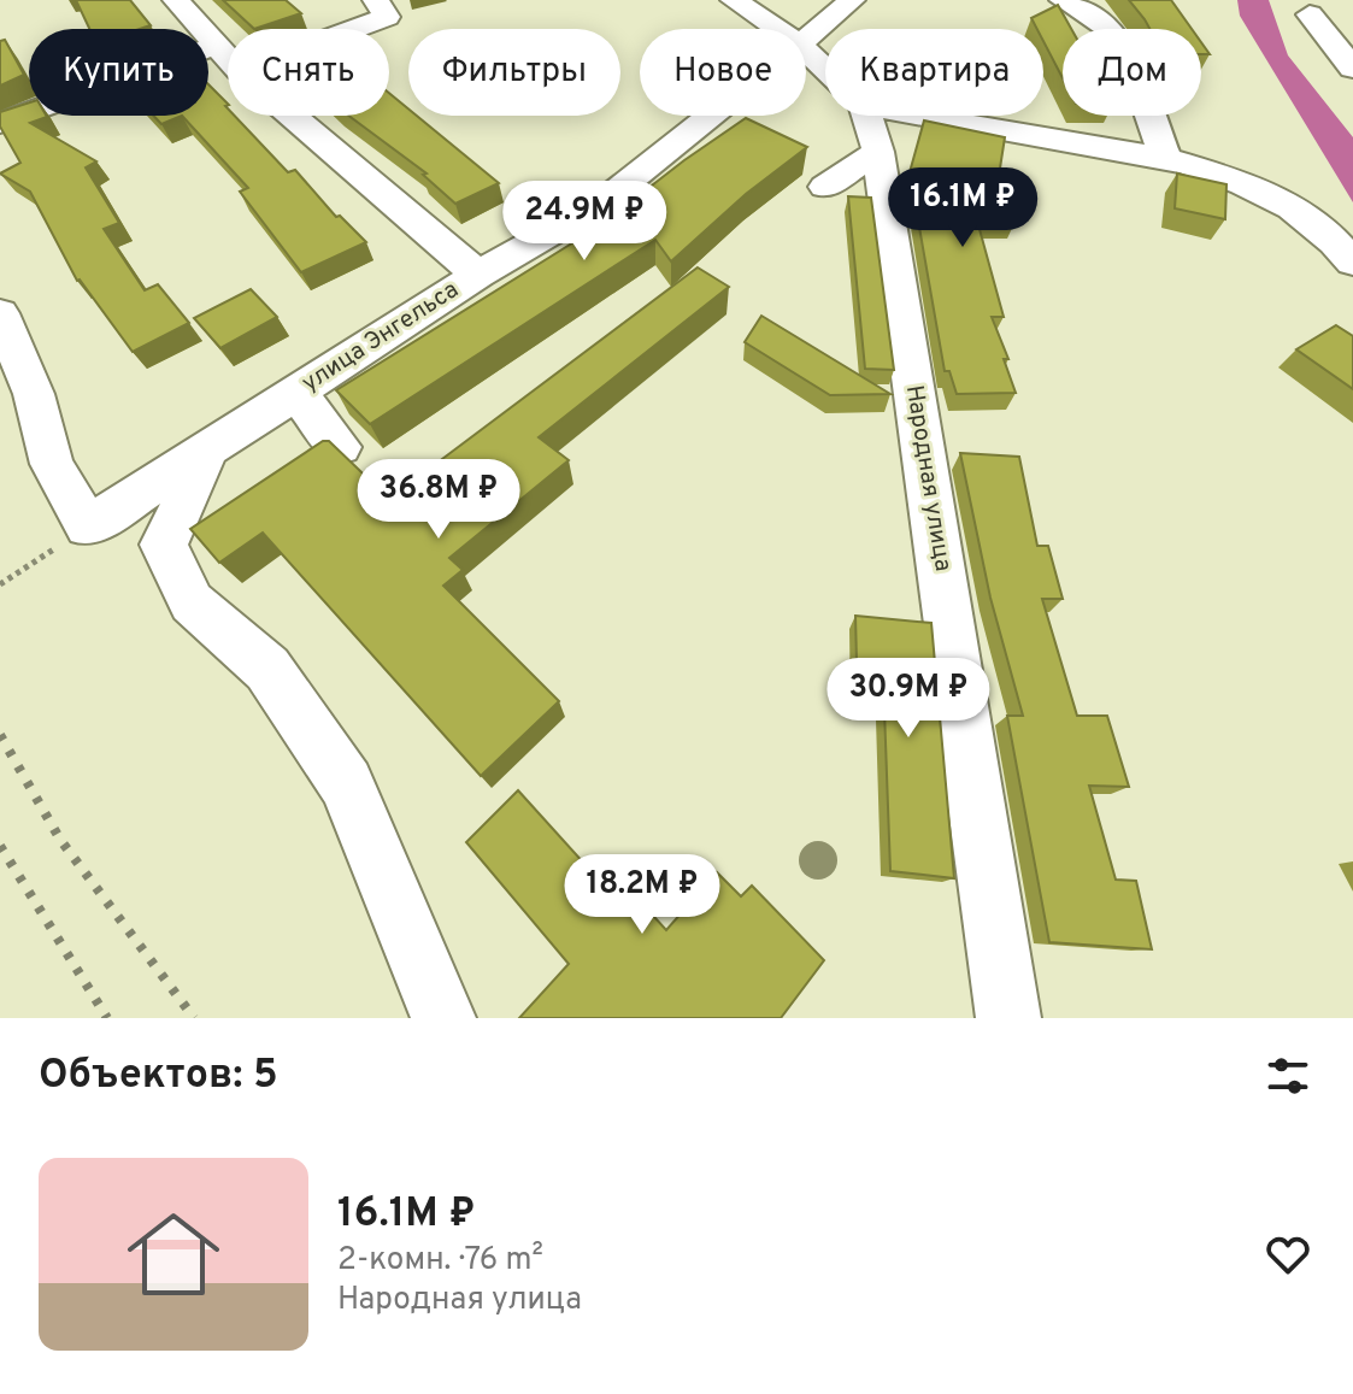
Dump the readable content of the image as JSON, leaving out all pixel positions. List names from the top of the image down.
{
  "streets": {
    "street": ["улица Энгельса", "Народная улица"]
  },
  "page": {
    "chip": [
      "Купить",
      "Снять",
      "Фильтры",
      "Новое",
      "Квартира",
      "Дом"
    ],
    "price": [
      "16.1M ₽",
      "24.9M ₽",
      "36.8M ₽",
      "30.9M ₽",
      "18.2M ₽"
    ],
    "heading": "Объектов: 5",
    "list": [
      {
        "name": "16.1M ₽",
        "note": "2-комн. · 76 m² · Народная улица"
      }
    ]
  }
}
